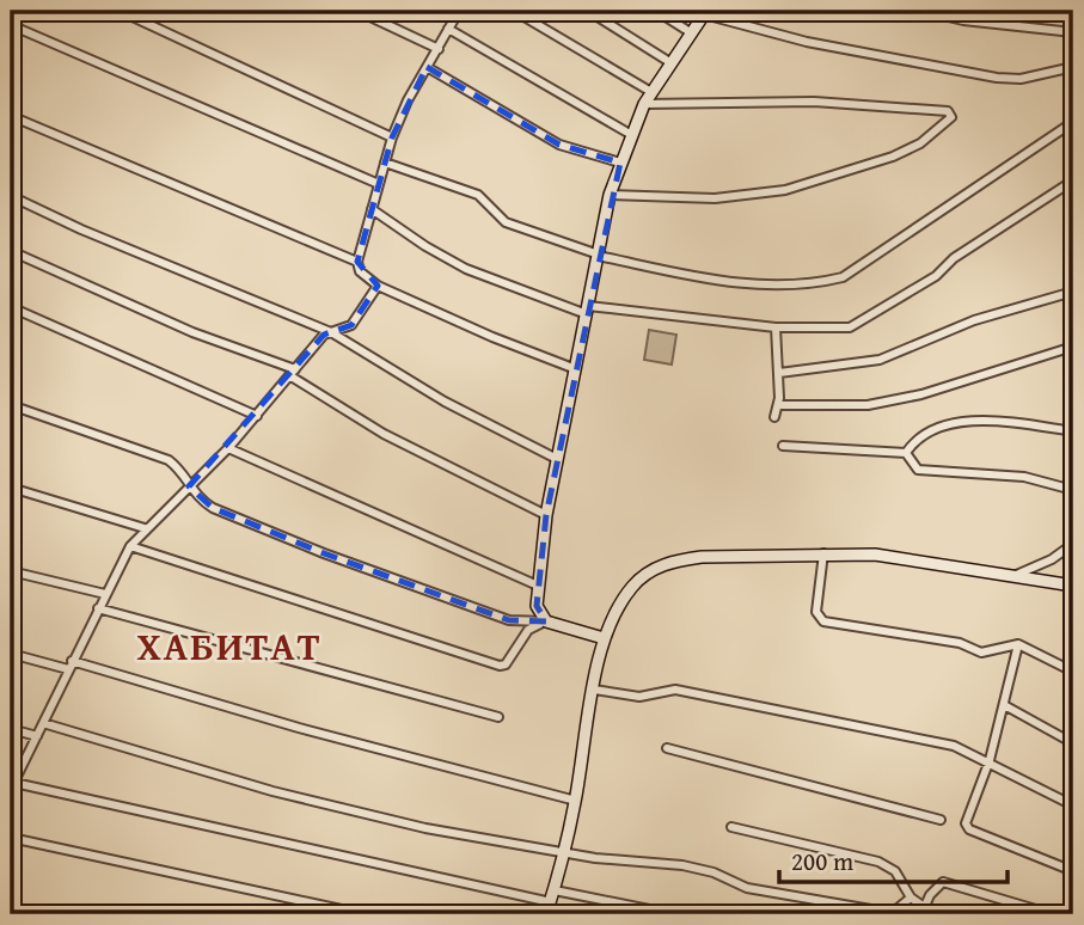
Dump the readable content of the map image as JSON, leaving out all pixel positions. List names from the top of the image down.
{
  "districts": ["ХАБИТАТ"],
  "scale_bar": "200 m"
}
